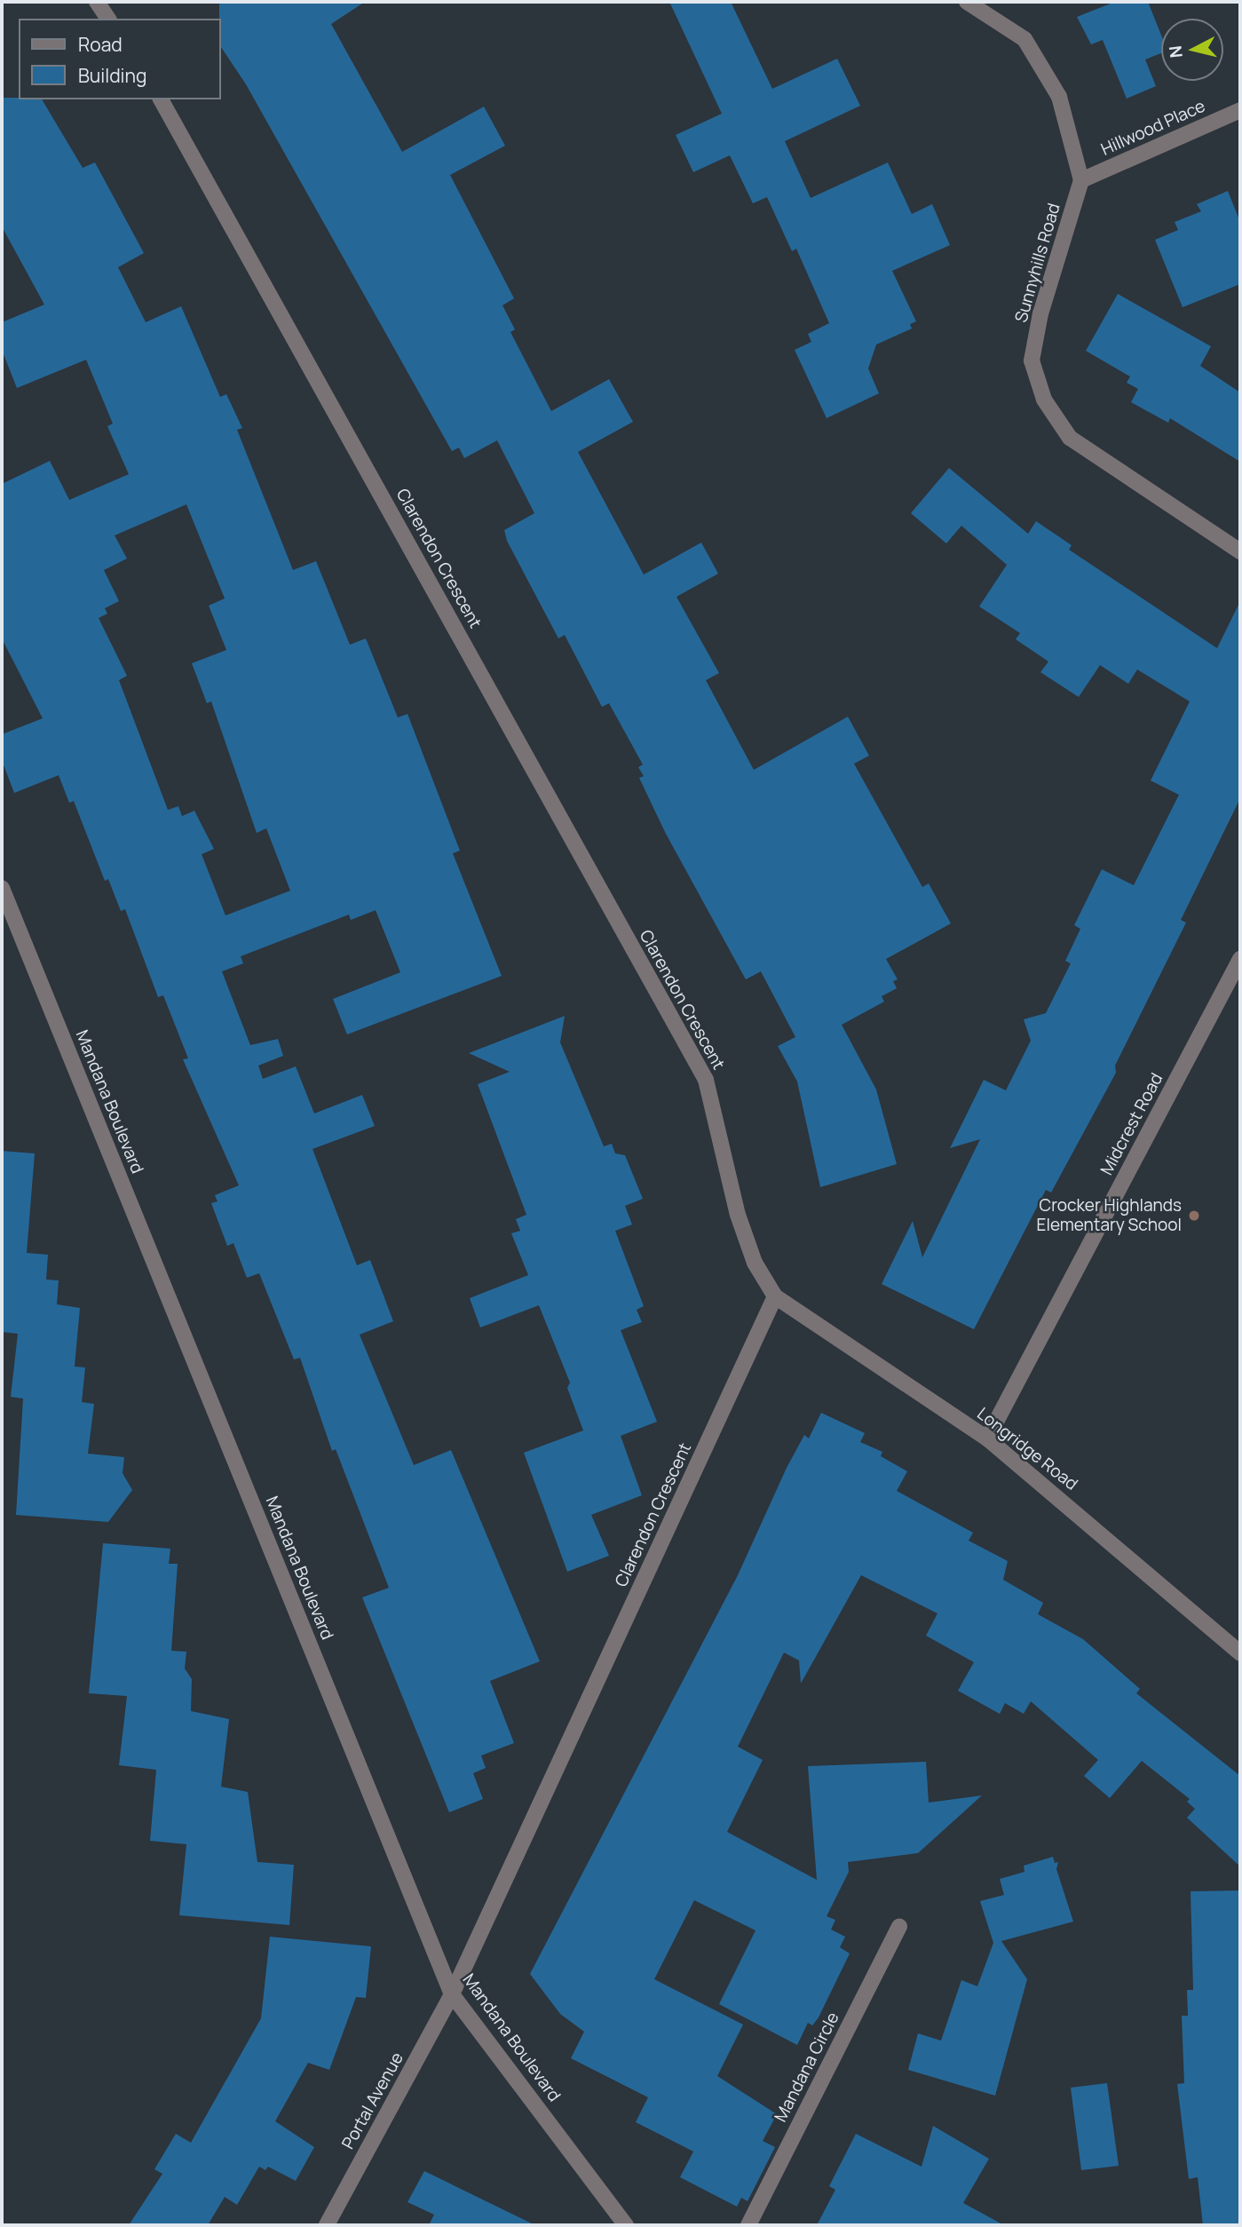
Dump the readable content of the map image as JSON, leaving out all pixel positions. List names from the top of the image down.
{
  "streets": {
    "street": [
      "Hillwood Place",
      "Sunnyhills Road",
      "Clarendon Crescent",
      "Mandana Boulevard",
      "Midcrest Road",
      "Longridge Road",
      "Mandana Circle",
      "Portal Avenue"
    ]
  },
  "crossings": [
    ["Hillwood Place", "Sunnyhills Road"],
    ["Clarendon Crescent", "Mandana Boulevard"],
    ["Clarendon Crescent", "Longridge Road"],
    ["Clarendon Crescent", "Portal Avenue"],
    ["Mandana Boulevard", "Portal Avenue"],
    ["Midcrest Road", "Longridge Road"]
  ],
  "places": ["Crocker Highlands Elementary School"],
  "legend": ["Road", "Building"],
  "north": "left"
}
